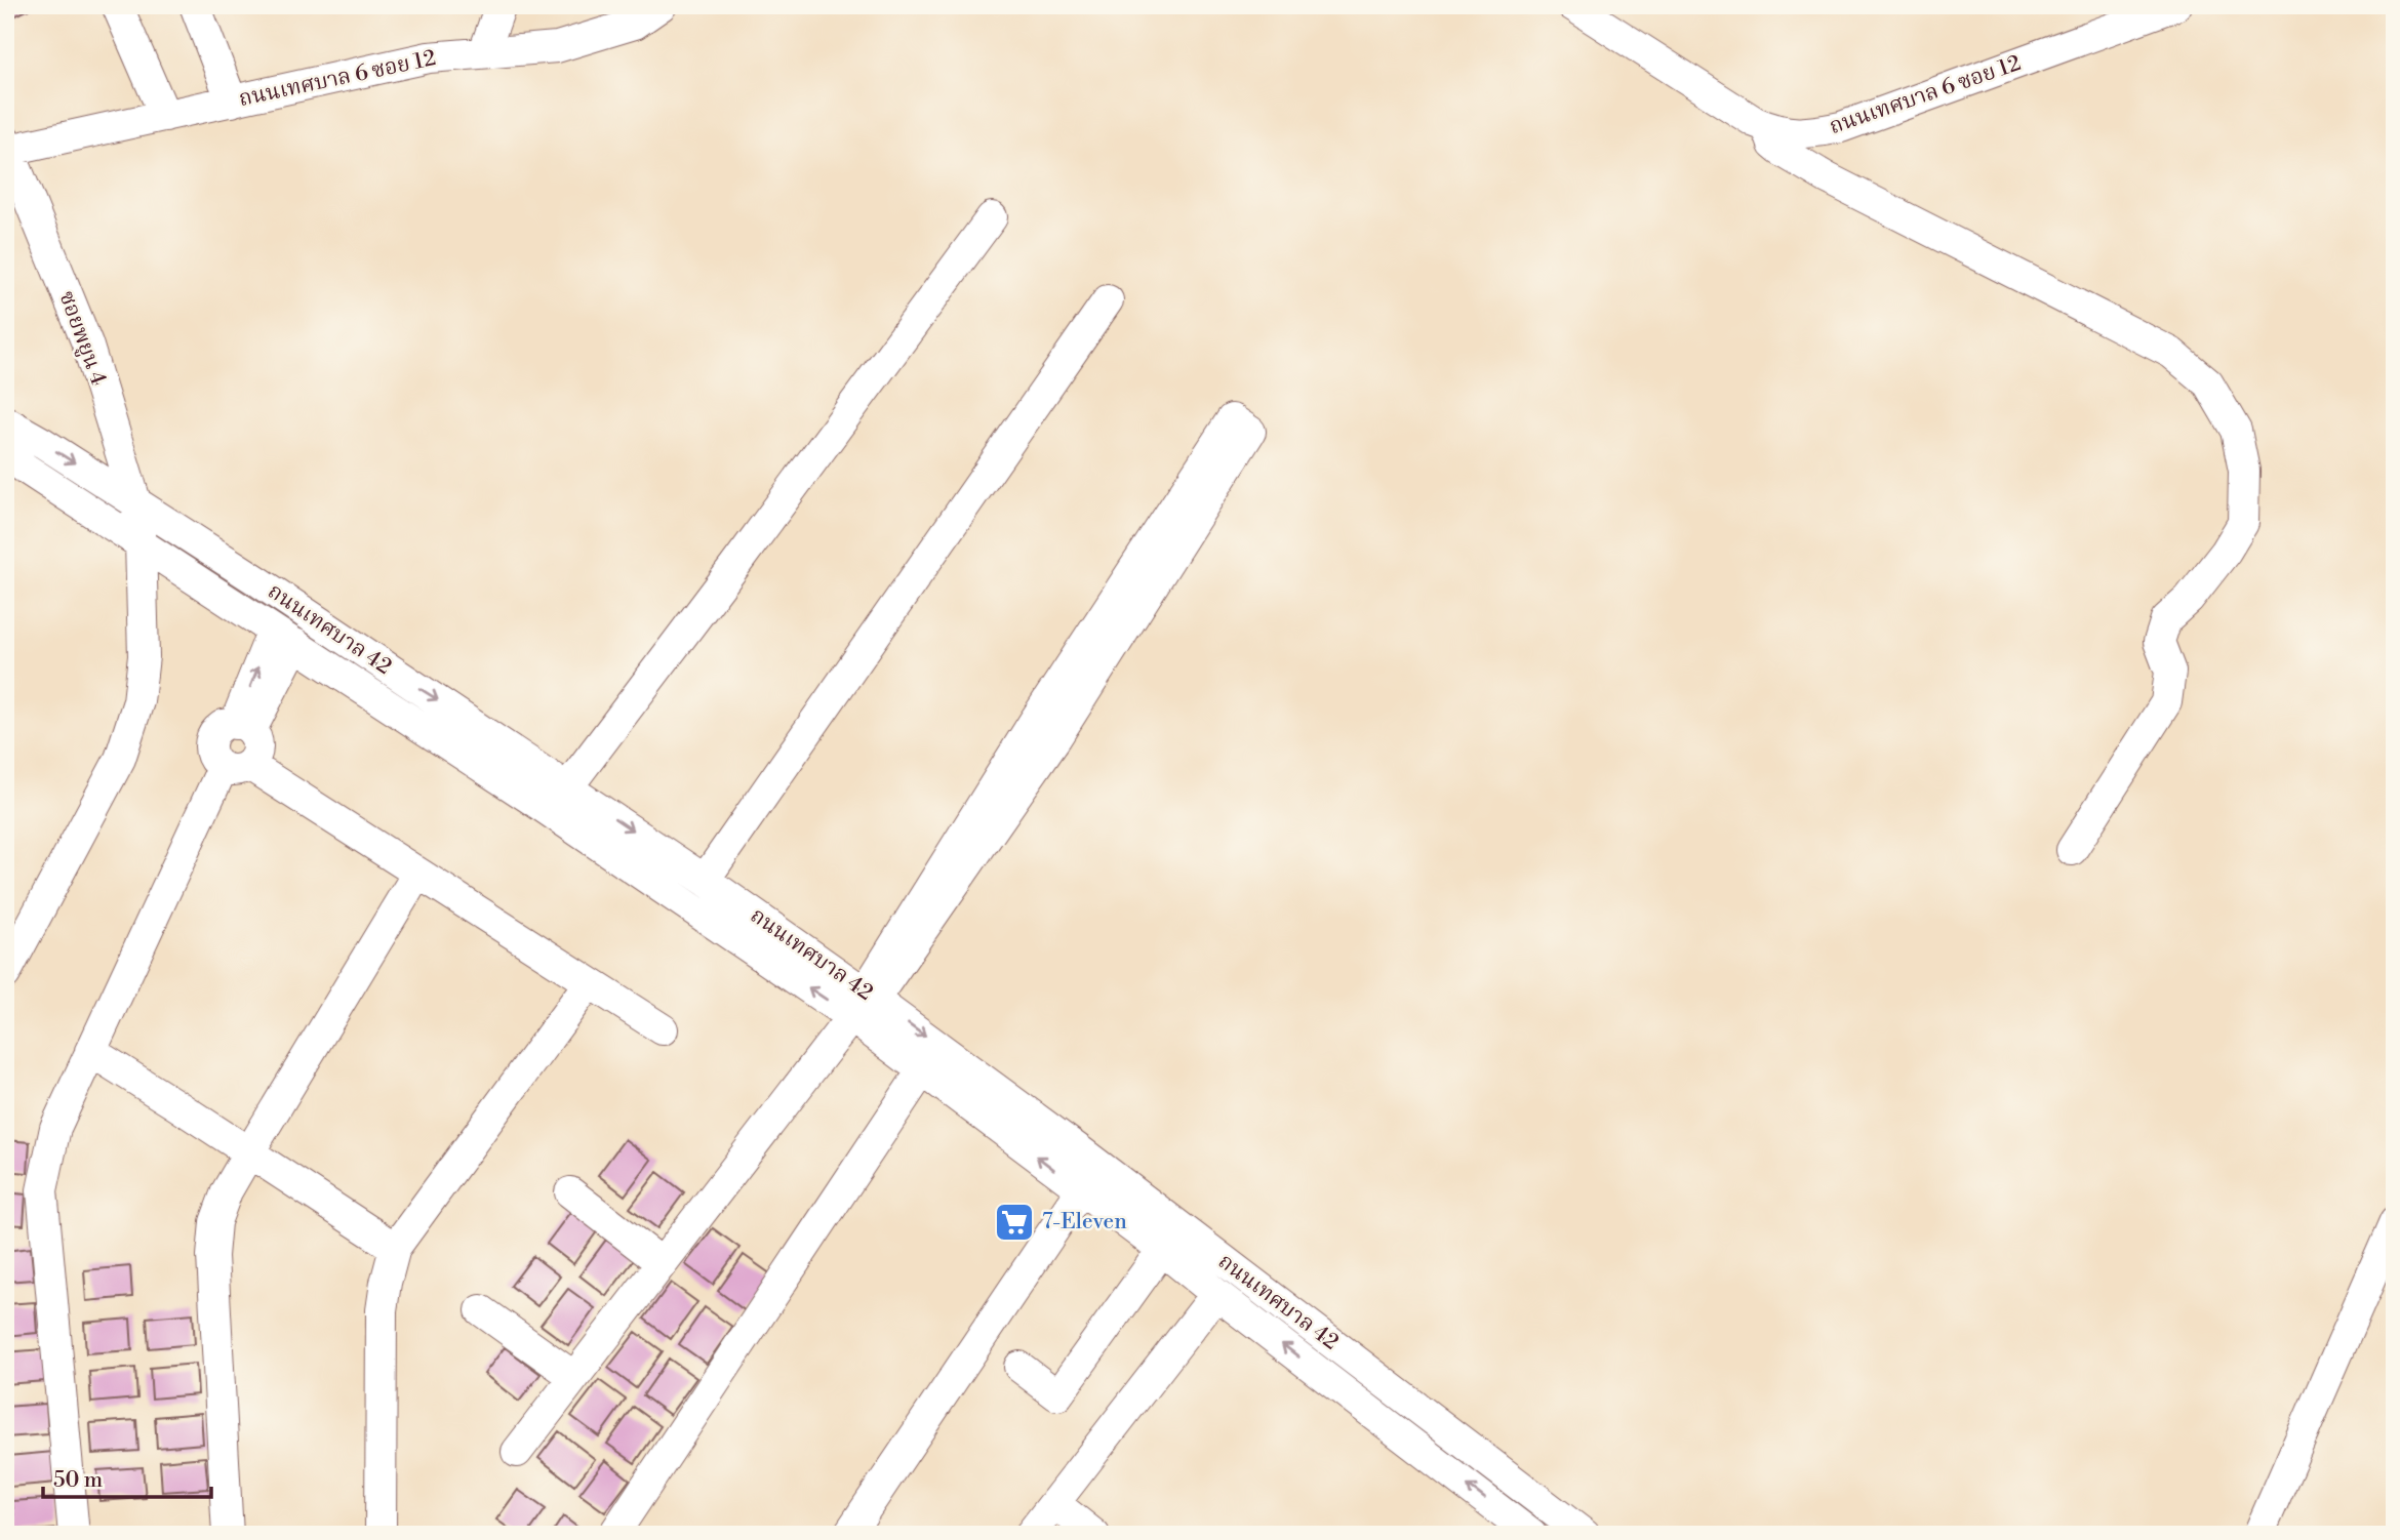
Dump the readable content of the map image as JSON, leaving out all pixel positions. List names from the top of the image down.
{
  "streets": {
    "street": ["ถนนเทศบาล 6 ซอย 12", "ซอยพยูน 4", "ถนนเทศบาล 42"]
  },
  "crossings": [
    ["ถนนเทศบาล 6 ซอย 12", "ซอยพยูน 4"],
    ["ซอยพยูน 4", "ถนนเทศบาล 42"]
  ],
  "places": {
    "supermarket": ["7-Eleven"]
  },
  "scale_bar": "50 m"
}
